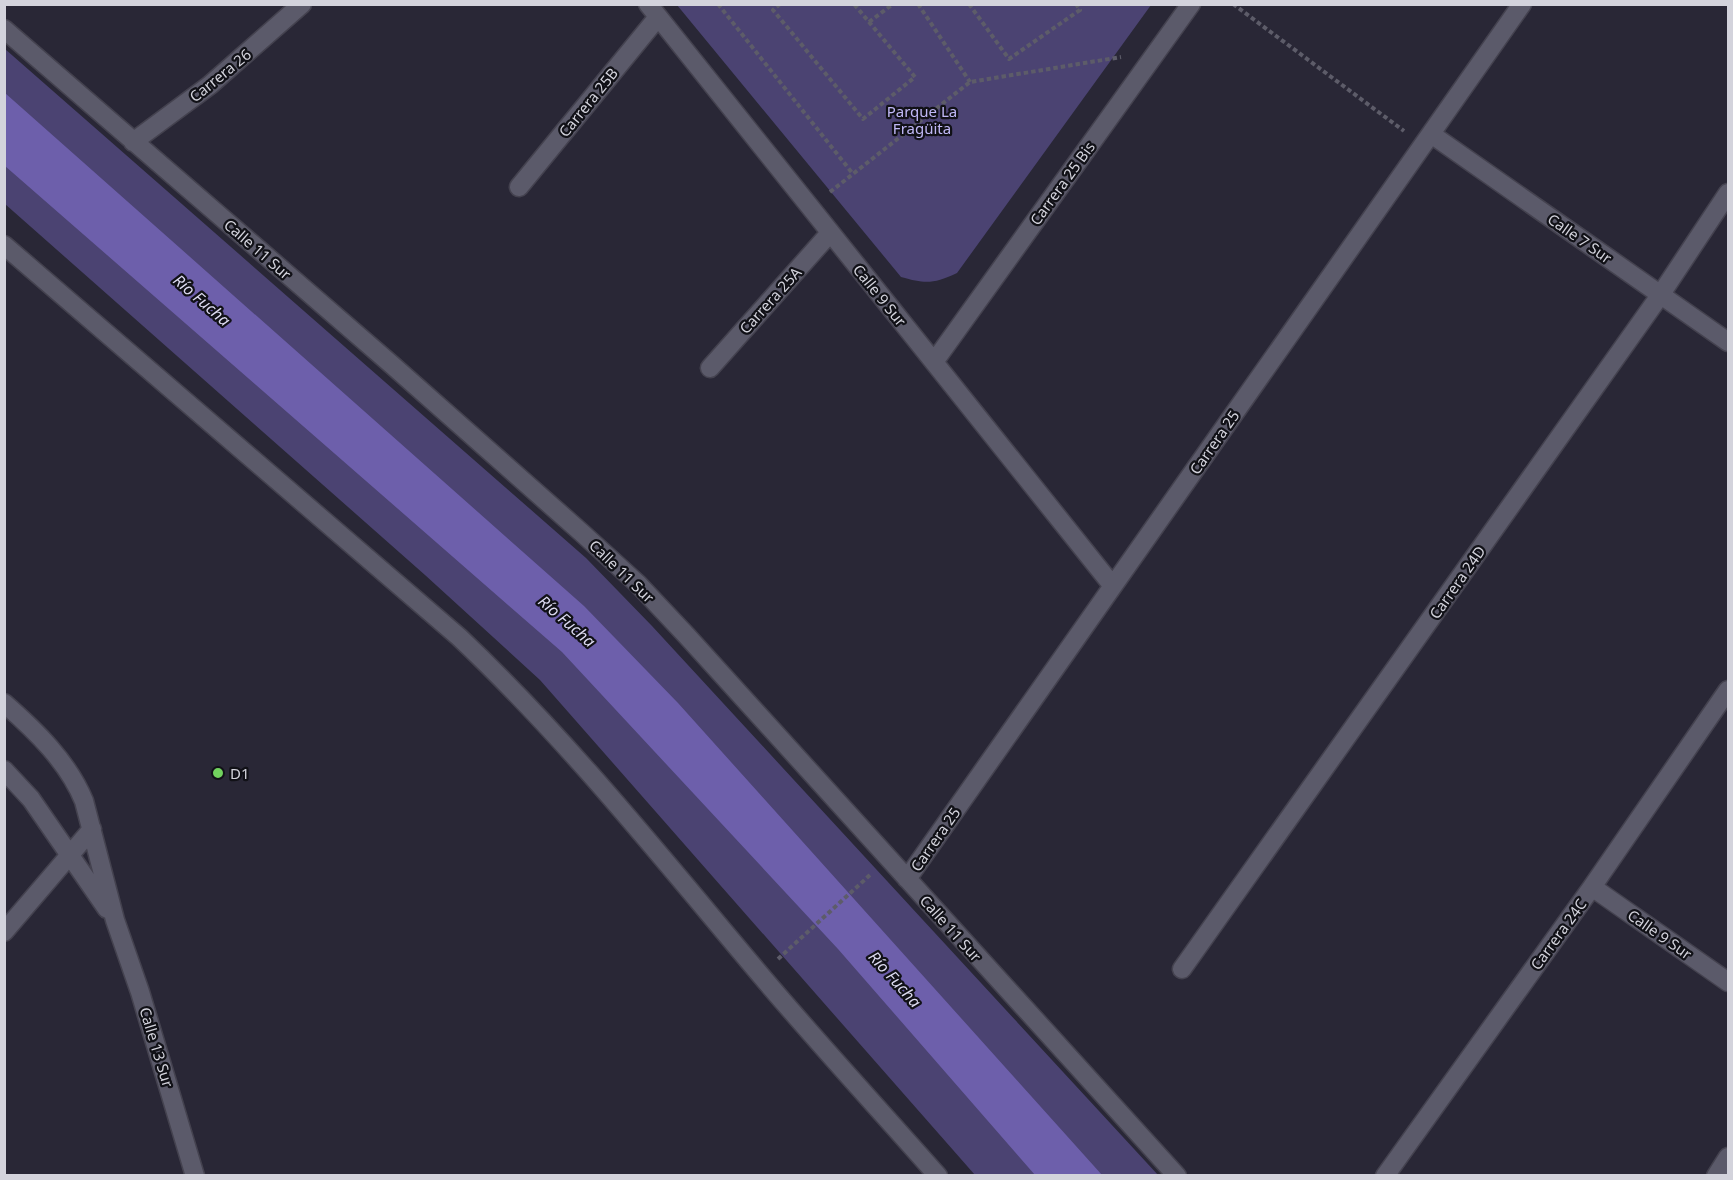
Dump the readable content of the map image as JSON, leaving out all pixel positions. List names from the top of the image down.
{
  "streets": {
    "street": [
      "Carrera 26",
      "Carrera 25B",
      "Carrera 25 Bis",
      "Calle 7 Sur",
      "Calle 11 Sur",
      "Calle 9 Sur",
      "Carrera 25A",
      "Carrera 25",
      "Carrera 24D",
      "Carrera 24C",
      "Calle 13 Sur"
    ]
  },
  "crossings": [
    ["Carrera 26", "Calle 11 Sur"],
    ["Carrera 25B", "Calle 9 Sur"],
    ["Carrera 25 Bis", "Calle 9 Sur"],
    ["Calle 7 Sur", "Carrera 25"],
    ["Calle 7 Sur", "Carrera 24D"],
    ["Calle 11 Sur", "Carrera 25"],
    ["Calle 9 Sur", "Carrera 25A"],
    ["Calle 9 Sur", "Carrera 25"],
    ["Calle 9 Sur", "Carrera 24C"]
  ],
  "water": ["Río Fucha"],
  "parks": ["Parque La Fragüita"],
  "places": ["D1"]
}
